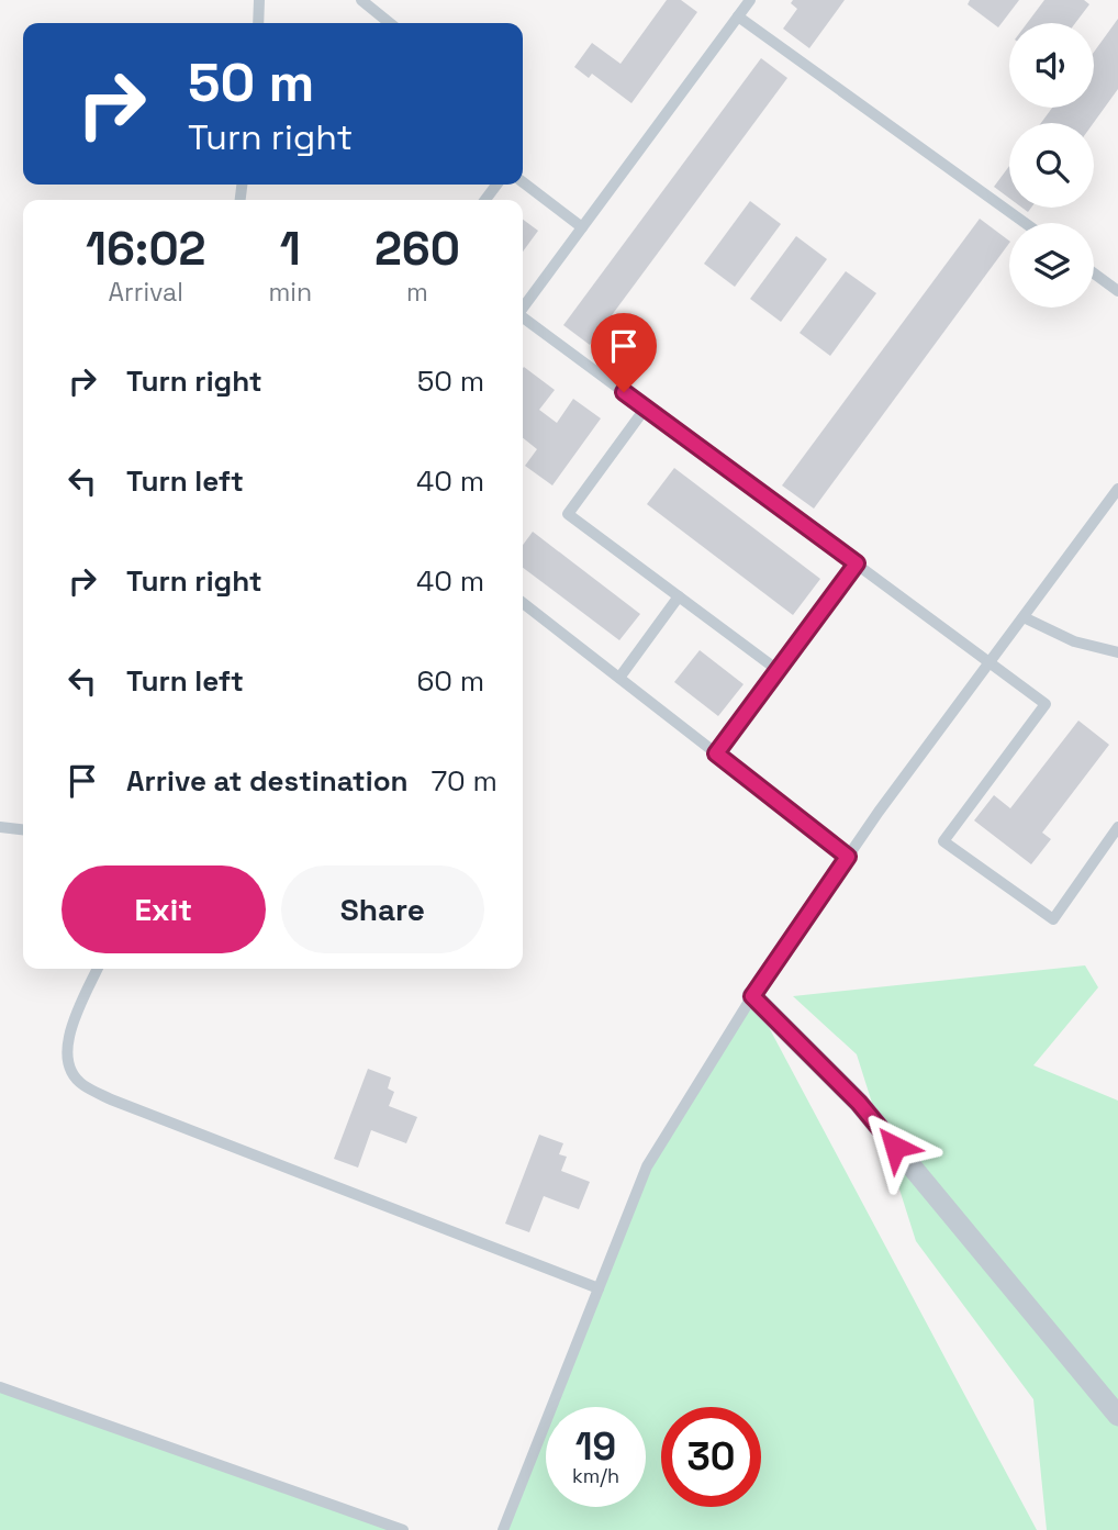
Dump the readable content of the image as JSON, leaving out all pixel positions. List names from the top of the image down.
{
  "page": {
    "turn": ["50 m", "Turn right"],
    "eta": [
      "16:02",
      "Arrival",
      "1",
      "min",
      "260",
      "m"
    ],
    "list": [
      {
        "name": "Turn right",
        "value": "50 m"
      },
      {
        "name": "Turn left",
        "value": "40 m"
      },
      {
        "name": "Turn right",
        "value": "40 m"
      },
      {
        "name": "Turn left",
        "value": "60 m"
      },
      {
        "name": "Arrive at destination",
        "value": "70 m"
      }
    ],
    "buttons": ["Exit", "Share"],
    "speed": "19 km/h",
    "limit": "30"
  }
}
